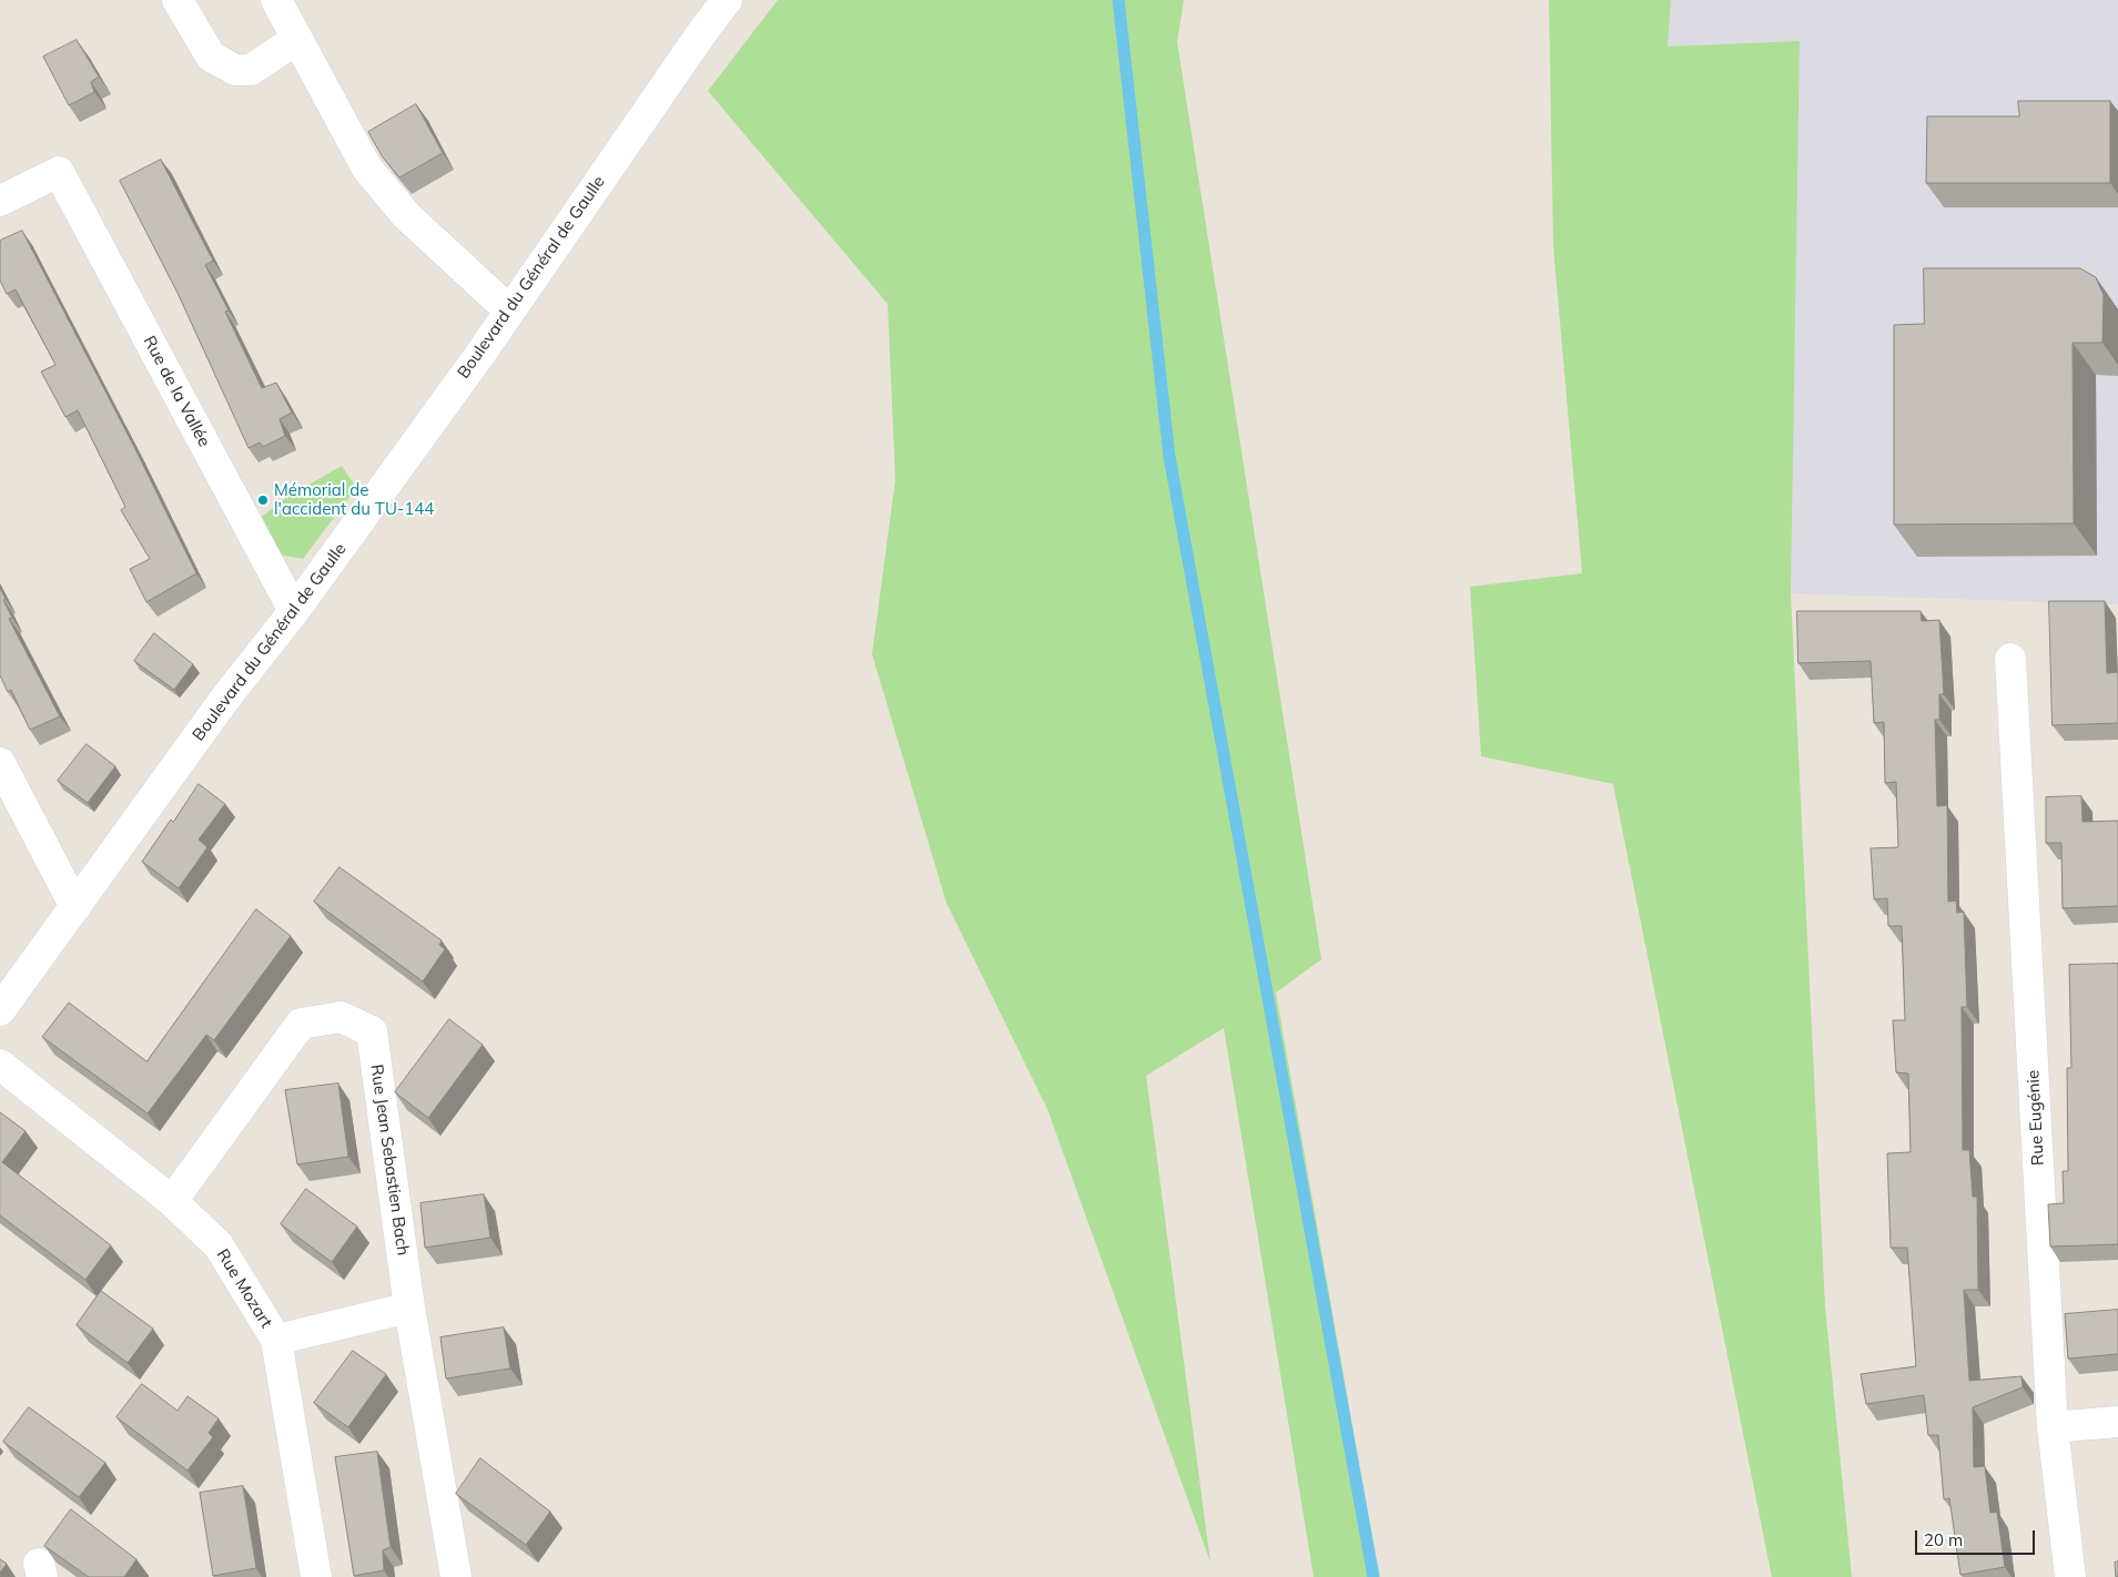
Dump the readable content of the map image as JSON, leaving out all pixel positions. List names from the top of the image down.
{
  "streets": {
    "street": [
      "Boulevard du Général de Gaulle",
      "Rue de la Vallée",
      "Rue Eugénie",
      "Rue Jean Sebastien Bach",
      "Rue Mozart"
    ]
  },
  "crossings": [
    ["Boulevard du Général de Gaulle", "Rue de la Vallée"],
    ["Rue Jean Sebastien Bach", "Rue Mozart"]
  ],
  "places": ["Mémorial de l'accident du TU-144"],
  "scale_bar": "20 m"
}
